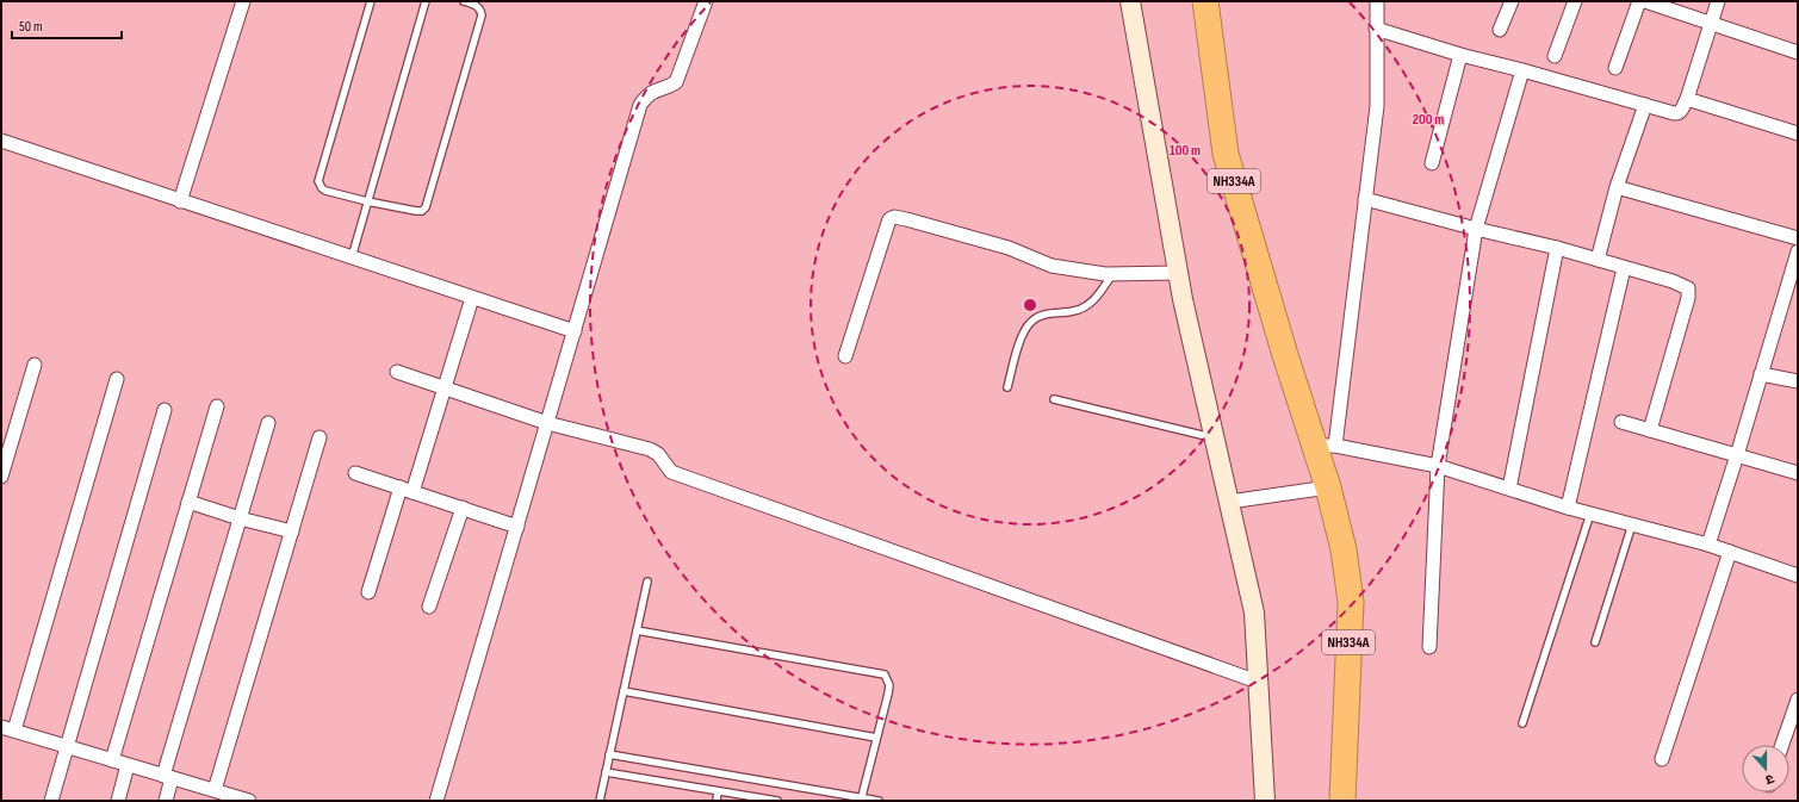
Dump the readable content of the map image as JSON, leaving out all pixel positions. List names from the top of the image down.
{
  "streets": {
    "highway": ["NH334A"]
  },
  "scale_bar": "50 m",
  "north": "bottom",
  "rings": ["200 m", "100 m"]
}
